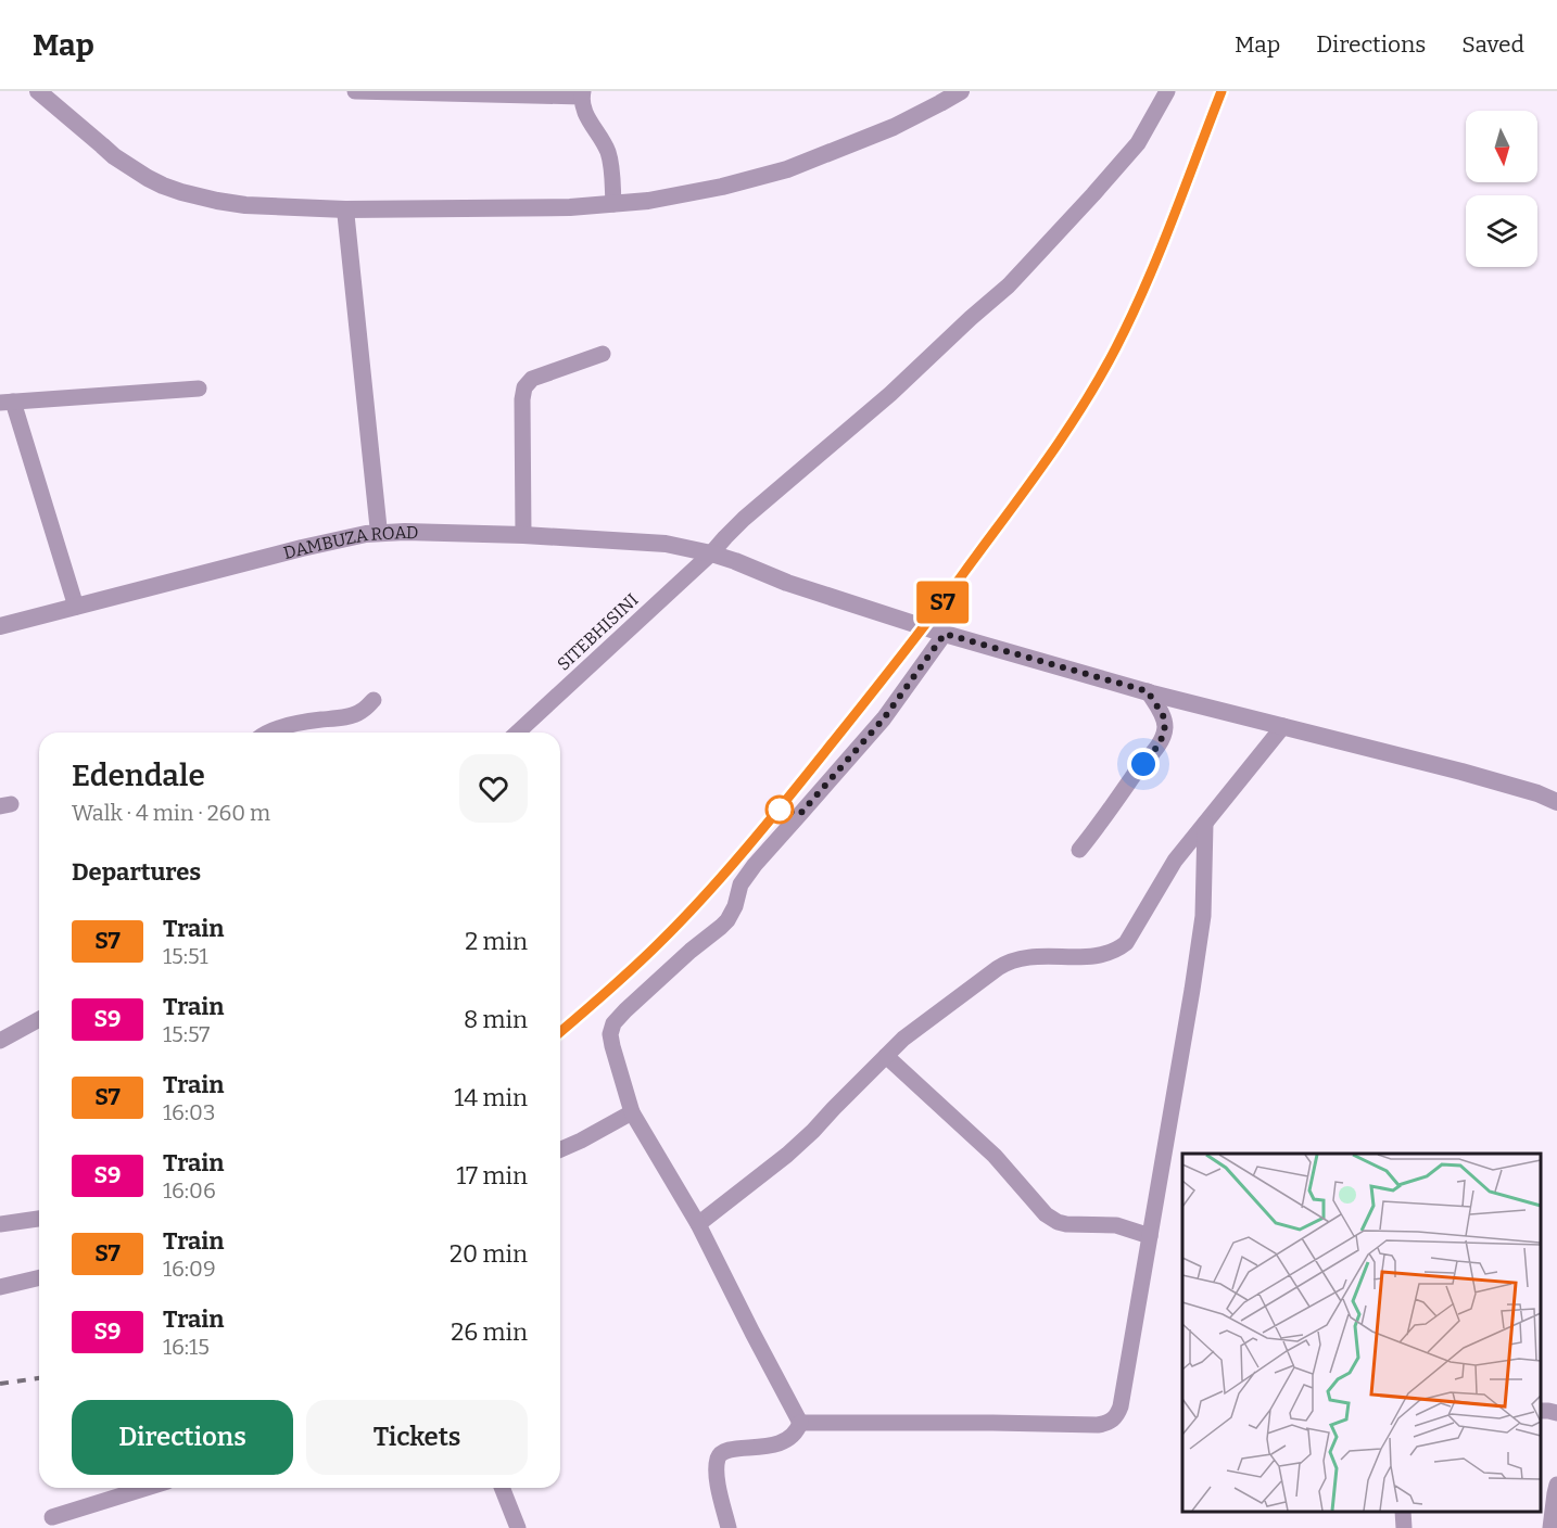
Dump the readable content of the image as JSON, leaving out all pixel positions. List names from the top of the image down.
{
  "streets": {
    "street": ["DAMBUZA ROAD", "SITEBHISINI"]
  },
  "crossings": [
    ["DAMBUZA ROAD", "SITEBHISINI"]
  ],
  "north": "bottom",
  "page": {
    "header": "Map",
    "nav": ["Map", "Directions", "Saved"],
    "on_map": "S7",
    "heading": [
      ["Edendale", "Walk · 4 min · 260 m"],
      "Departures"
    ],
    "list": [
      {
        "mark": "S7",
        "name": "Train",
        "note": "15:51",
        "value": "2 min"
      },
      {
        "mark": "S9",
        "name": "Train",
        "note": "15:57",
        "value": "8 min"
      },
      {
        "mark": "S7",
        "name": "Train",
        "note": "16:03",
        "value": "14 min"
      },
      {
        "mark": "S9",
        "name": "Train",
        "note": "16:06",
        "value": "17 min"
      },
      {
        "mark": "S7",
        "name": "Train",
        "note": "16:09",
        "value": "20 min"
      },
      {
        "mark": "S9",
        "name": "Train",
        "note": "16:15",
        "value": "26 min"
      }
    ],
    "buttons": ["Directions", "Tickets"]
  }
}
